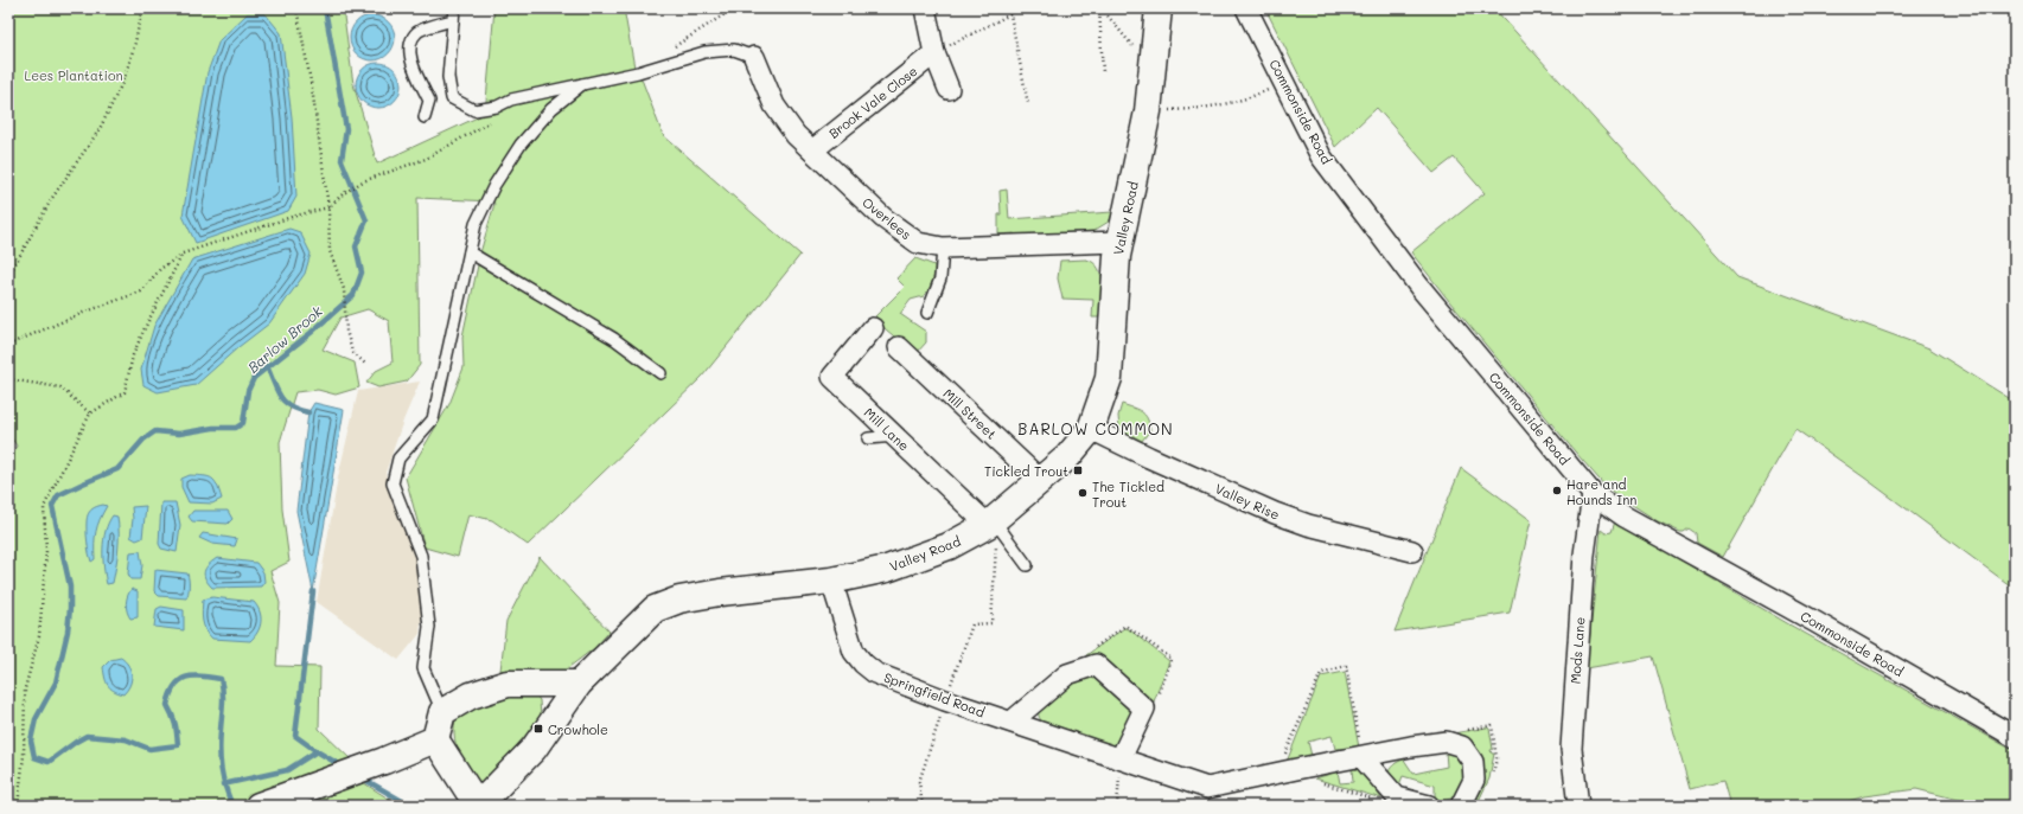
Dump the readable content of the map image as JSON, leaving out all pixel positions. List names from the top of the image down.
{
  "streets": {
    "main road": ["Valley Road"],
    "street": [
      "Brook Vale Close",
      "Commonside Road",
      "Overlees",
      "Mill Street",
      "Mill Lane",
      "Valley Rise",
      "Mods Lane",
      "Springfield Road"
    ]
  },
  "crossings": [
    ["Brook Vale Close", "Overlees"],
    ["Commonside Road", "Mods Lane"],
    ["Overlees", "Valley Road"],
    ["Valley Road", "Mill Street"],
    ["Valley Road", "Mill Lane"],
    ["Valley Road", "Valley Rise"],
    ["Valley Road", "Springfield Road"]
  ],
  "districts": ["BARLOW COMMON"],
  "water": ["Barlow Brook"],
  "parks": ["Lees Plantation"],
  "places": {
    "transit": ["Tickled Trout", "Crowhole"],
    "other": ["Hare and Hounds Inn", "The Tickled Trout"]
  }
}
